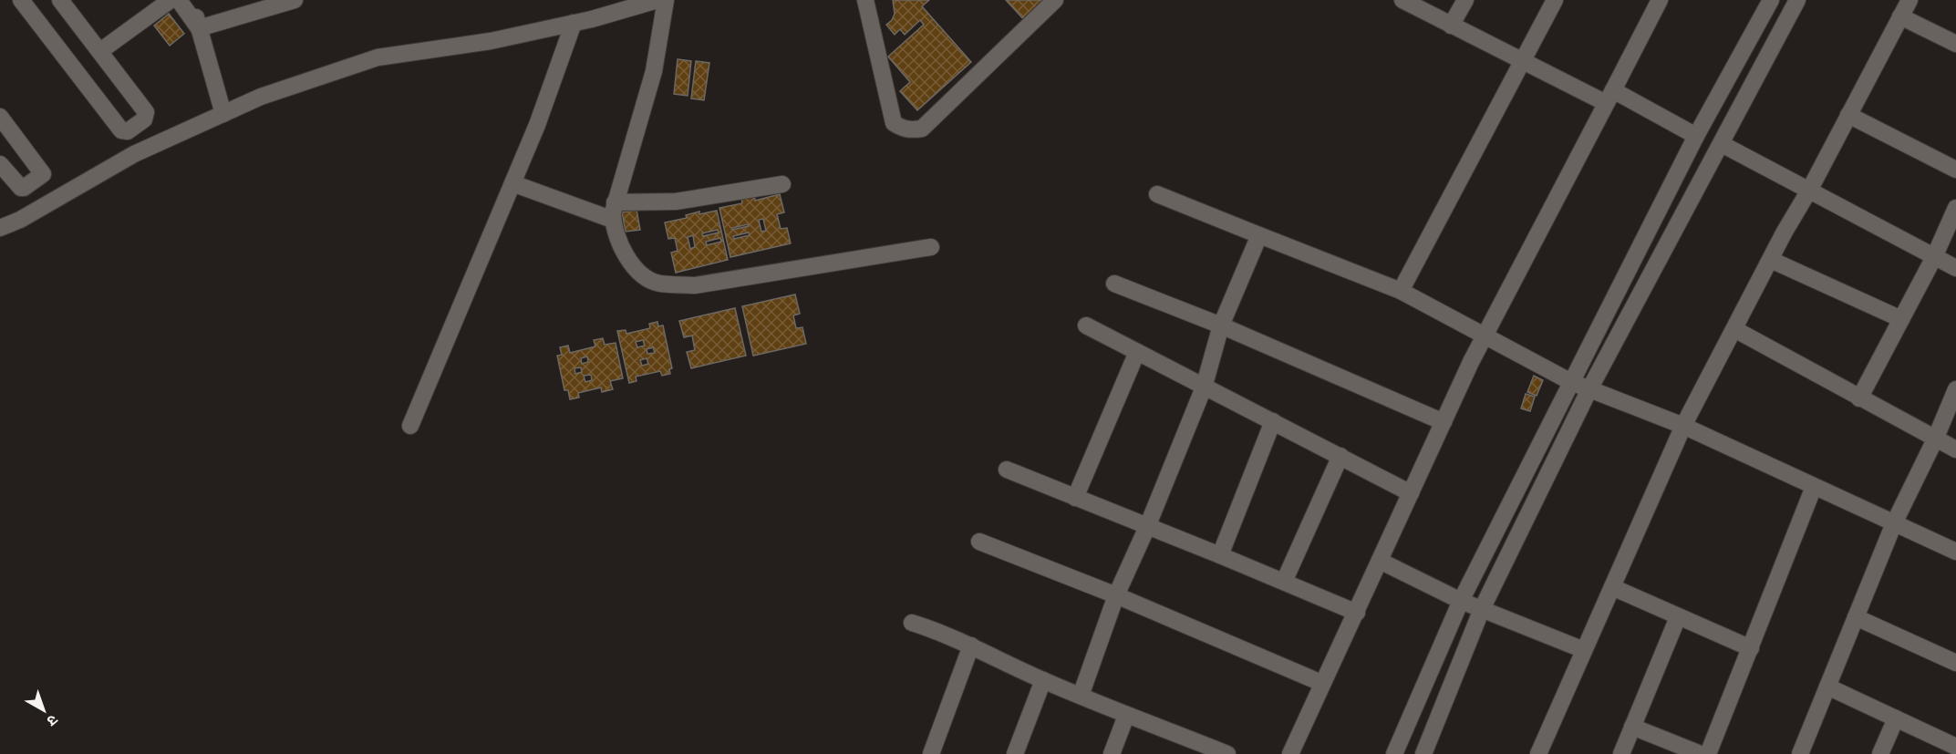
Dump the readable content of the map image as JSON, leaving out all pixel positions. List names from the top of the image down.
{
  "north": "bottom right"
}
